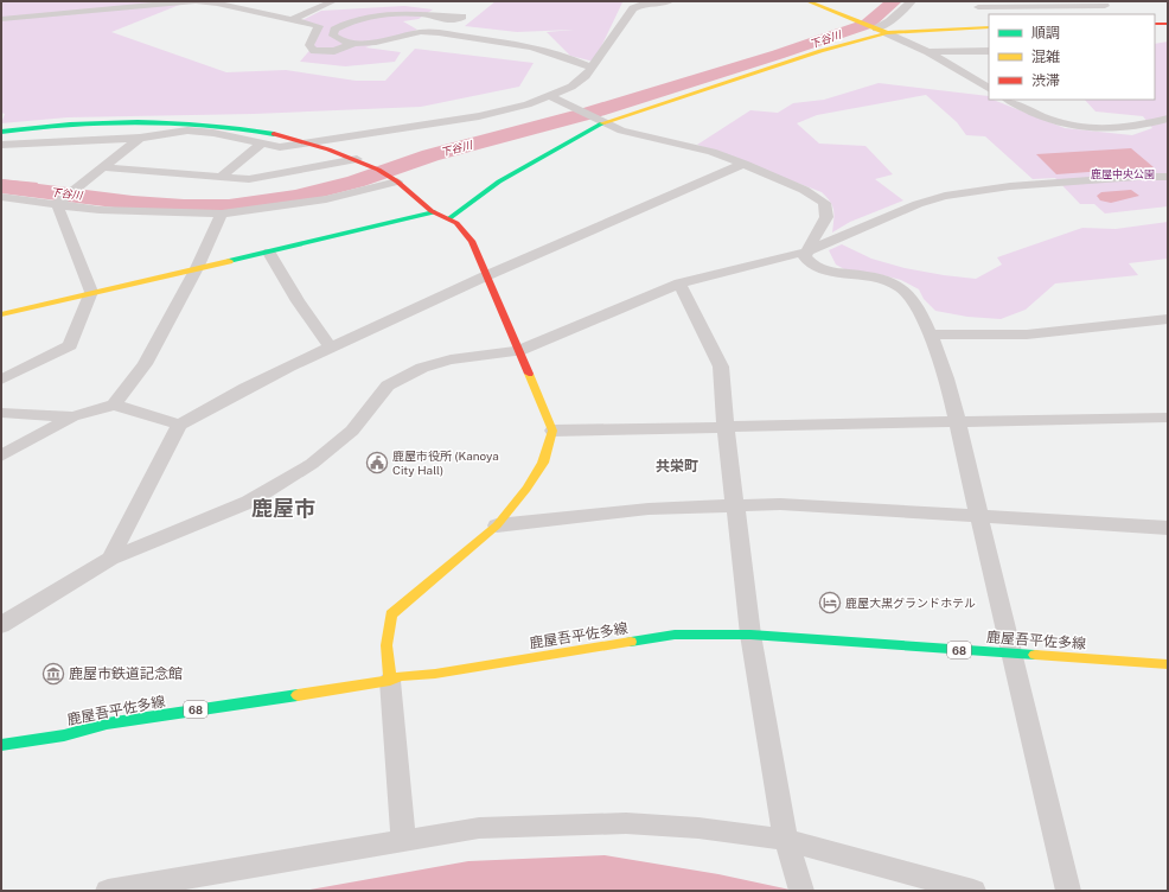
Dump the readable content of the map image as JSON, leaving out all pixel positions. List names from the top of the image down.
{
  "streets": {
    "street": ["鹿屋吾平佐多線", "68"]
  },
  "districts": ["共栄町", "鹿屋市"],
  "water": ["下谷川"],
  "parks": ["鹿屋中央公園"],
  "places": {
    "public building": ["鹿屋市役所 (Kanoya City Hall)"],
    "hotel": ["鹿屋大黒グランドホテル"],
    "museum": ["鹿屋市鉄道記念館"]
  },
  "legend": ["順調", "混雑", "渋滞"]
}
